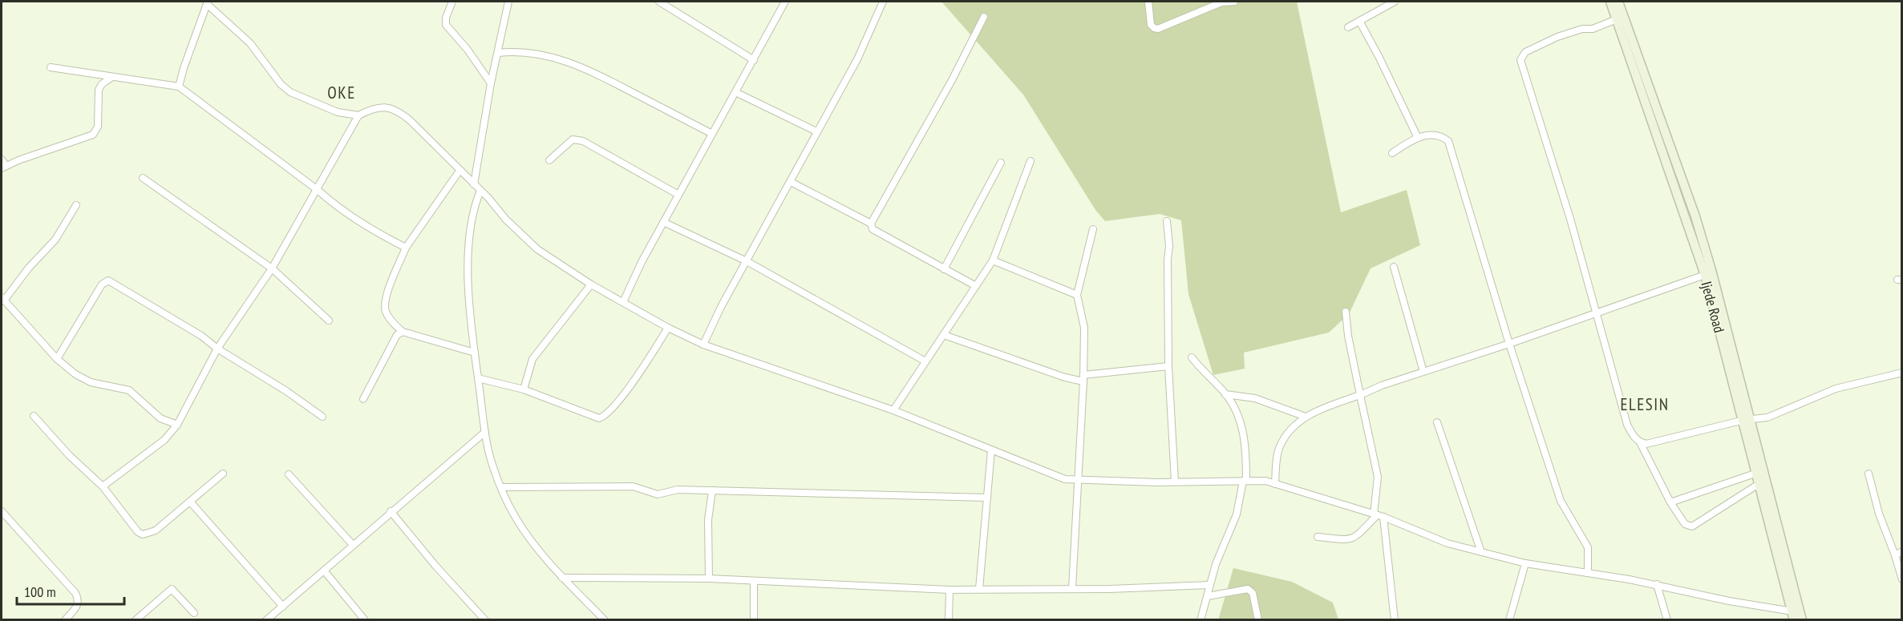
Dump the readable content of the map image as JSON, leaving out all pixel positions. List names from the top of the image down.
{
  "streets": {
    "main road": ["Ijede Road"]
  },
  "districts": ["OKE", "ELESIN"],
  "scale_bar": "100 m"
}
